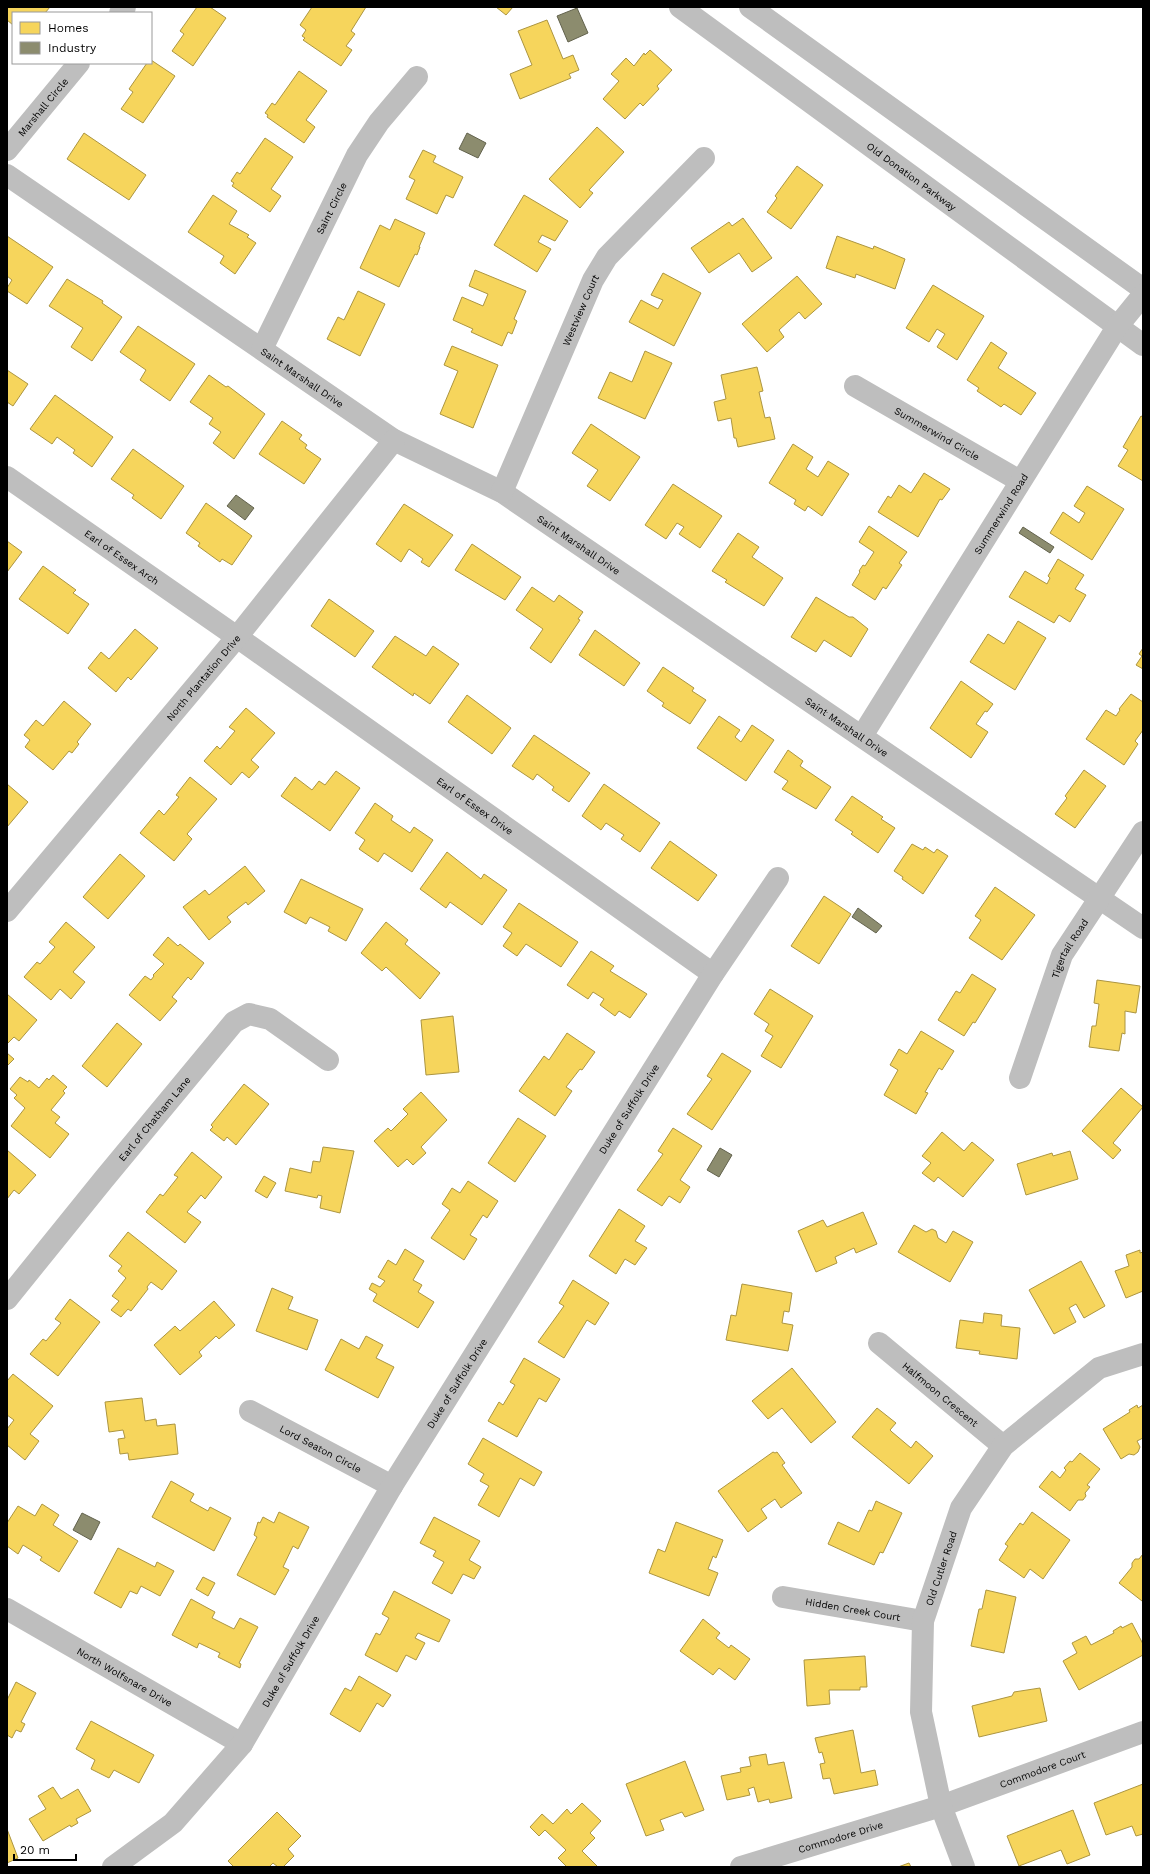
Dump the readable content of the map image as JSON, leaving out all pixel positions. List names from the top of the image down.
{
  "streets": {
    "street": [
      "Marshall Circle",
      "Old Donation Parkway",
      "Saint Circle",
      "Westview Court",
      "Saint Marshall Drive",
      "Summerwind Circle",
      "Summerwind Road",
      "Earl of Essex Arch",
      "North Plantation Drive",
      "Earl of Essex Drive",
      "Tigertail Road",
      "Duke of Suffolk Drive",
      "Earl of Chatham Lane",
      "Halfmoon Crescent",
      "Lord Seaton Circle",
      "Old Cutler Road",
      "Hidden Creek Court",
      "North Wolfsnare Drive",
      "Commodore Court",
      "Commodore Drive"
    ]
  },
  "crossings": [
    ["Old Donation Parkway", "Summerwind Road"],
    ["Saint Circle", "Saint Marshall Drive"],
    ["Westview Court", "Saint Marshall Drive"],
    ["Saint Marshall Drive", "Summerwind Road"],
    ["Saint Marshall Drive", "North Plantation Drive"],
    ["Saint Marshall Drive", "Tigertail Road"],
    ["Summerwind Circle", "Summerwind Road"],
    ["Earl of Essex Arch", "North Plantation Drive"],
    ["Earl of Essex Arch", "Earl of Essex Drive"],
    ["North Plantation Drive", "Earl of Essex Drive"],
    ["Earl of Essex Drive", "Duke of Suffolk Drive"],
    ["Duke of Suffolk Drive", "Lord Seaton Circle"],
    ["Duke of Suffolk Drive", "North Wolfsnare Drive"],
    ["Halfmoon Crescent", "Old Cutler Road"],
    ["Old Cutler Road", "Hidden Creek Court"],
    ["Old Cutler Road", "Commodore Court"],
    ["Old Cutler Road", "Commodore Drive"],
    ["Commodore Court", "Commodore Drive"]
  ],
  "legend": ["Homes", "Industry"],
  "scale_bar": "20 m"
}
